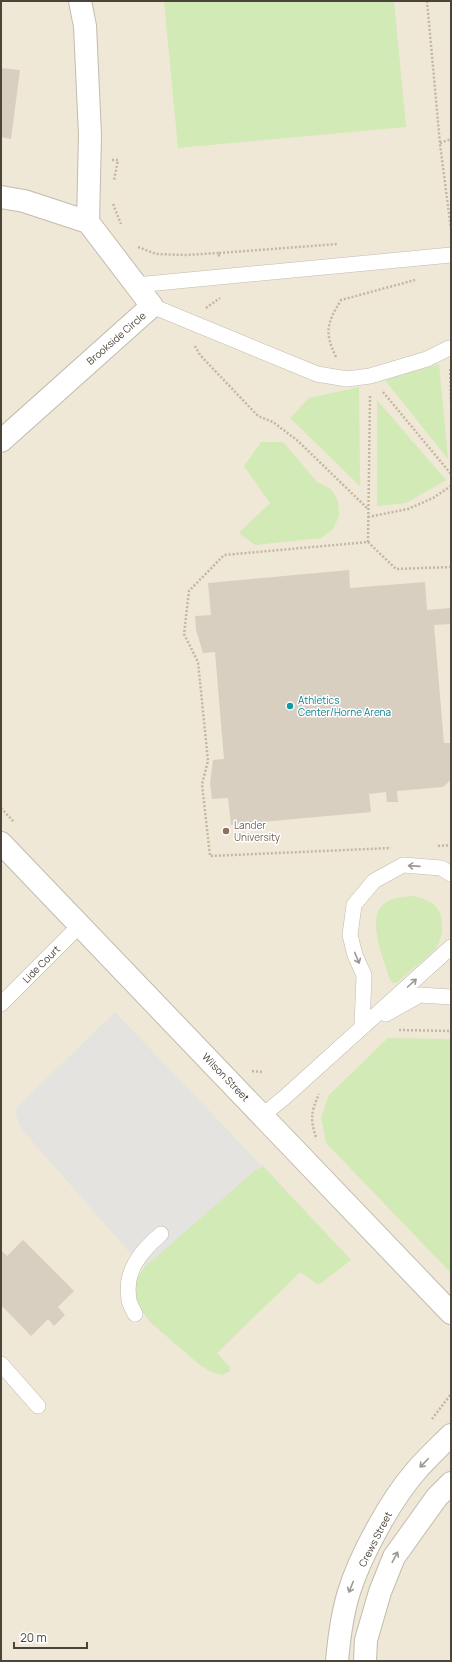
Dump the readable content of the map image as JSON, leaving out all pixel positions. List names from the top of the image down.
{
  "streets": {
    "street": ["Brookside Circle", "Wilson Street", "Crews Street"],
    "lane": ["Lide Court"]
  },
  "crossings": [
    ["Lide Court", "Wilson Street"]
  ],
  "places": ["Athletics Center/Horne Arena", "Lander University"],
  "scale_bar": "20 m"
}
